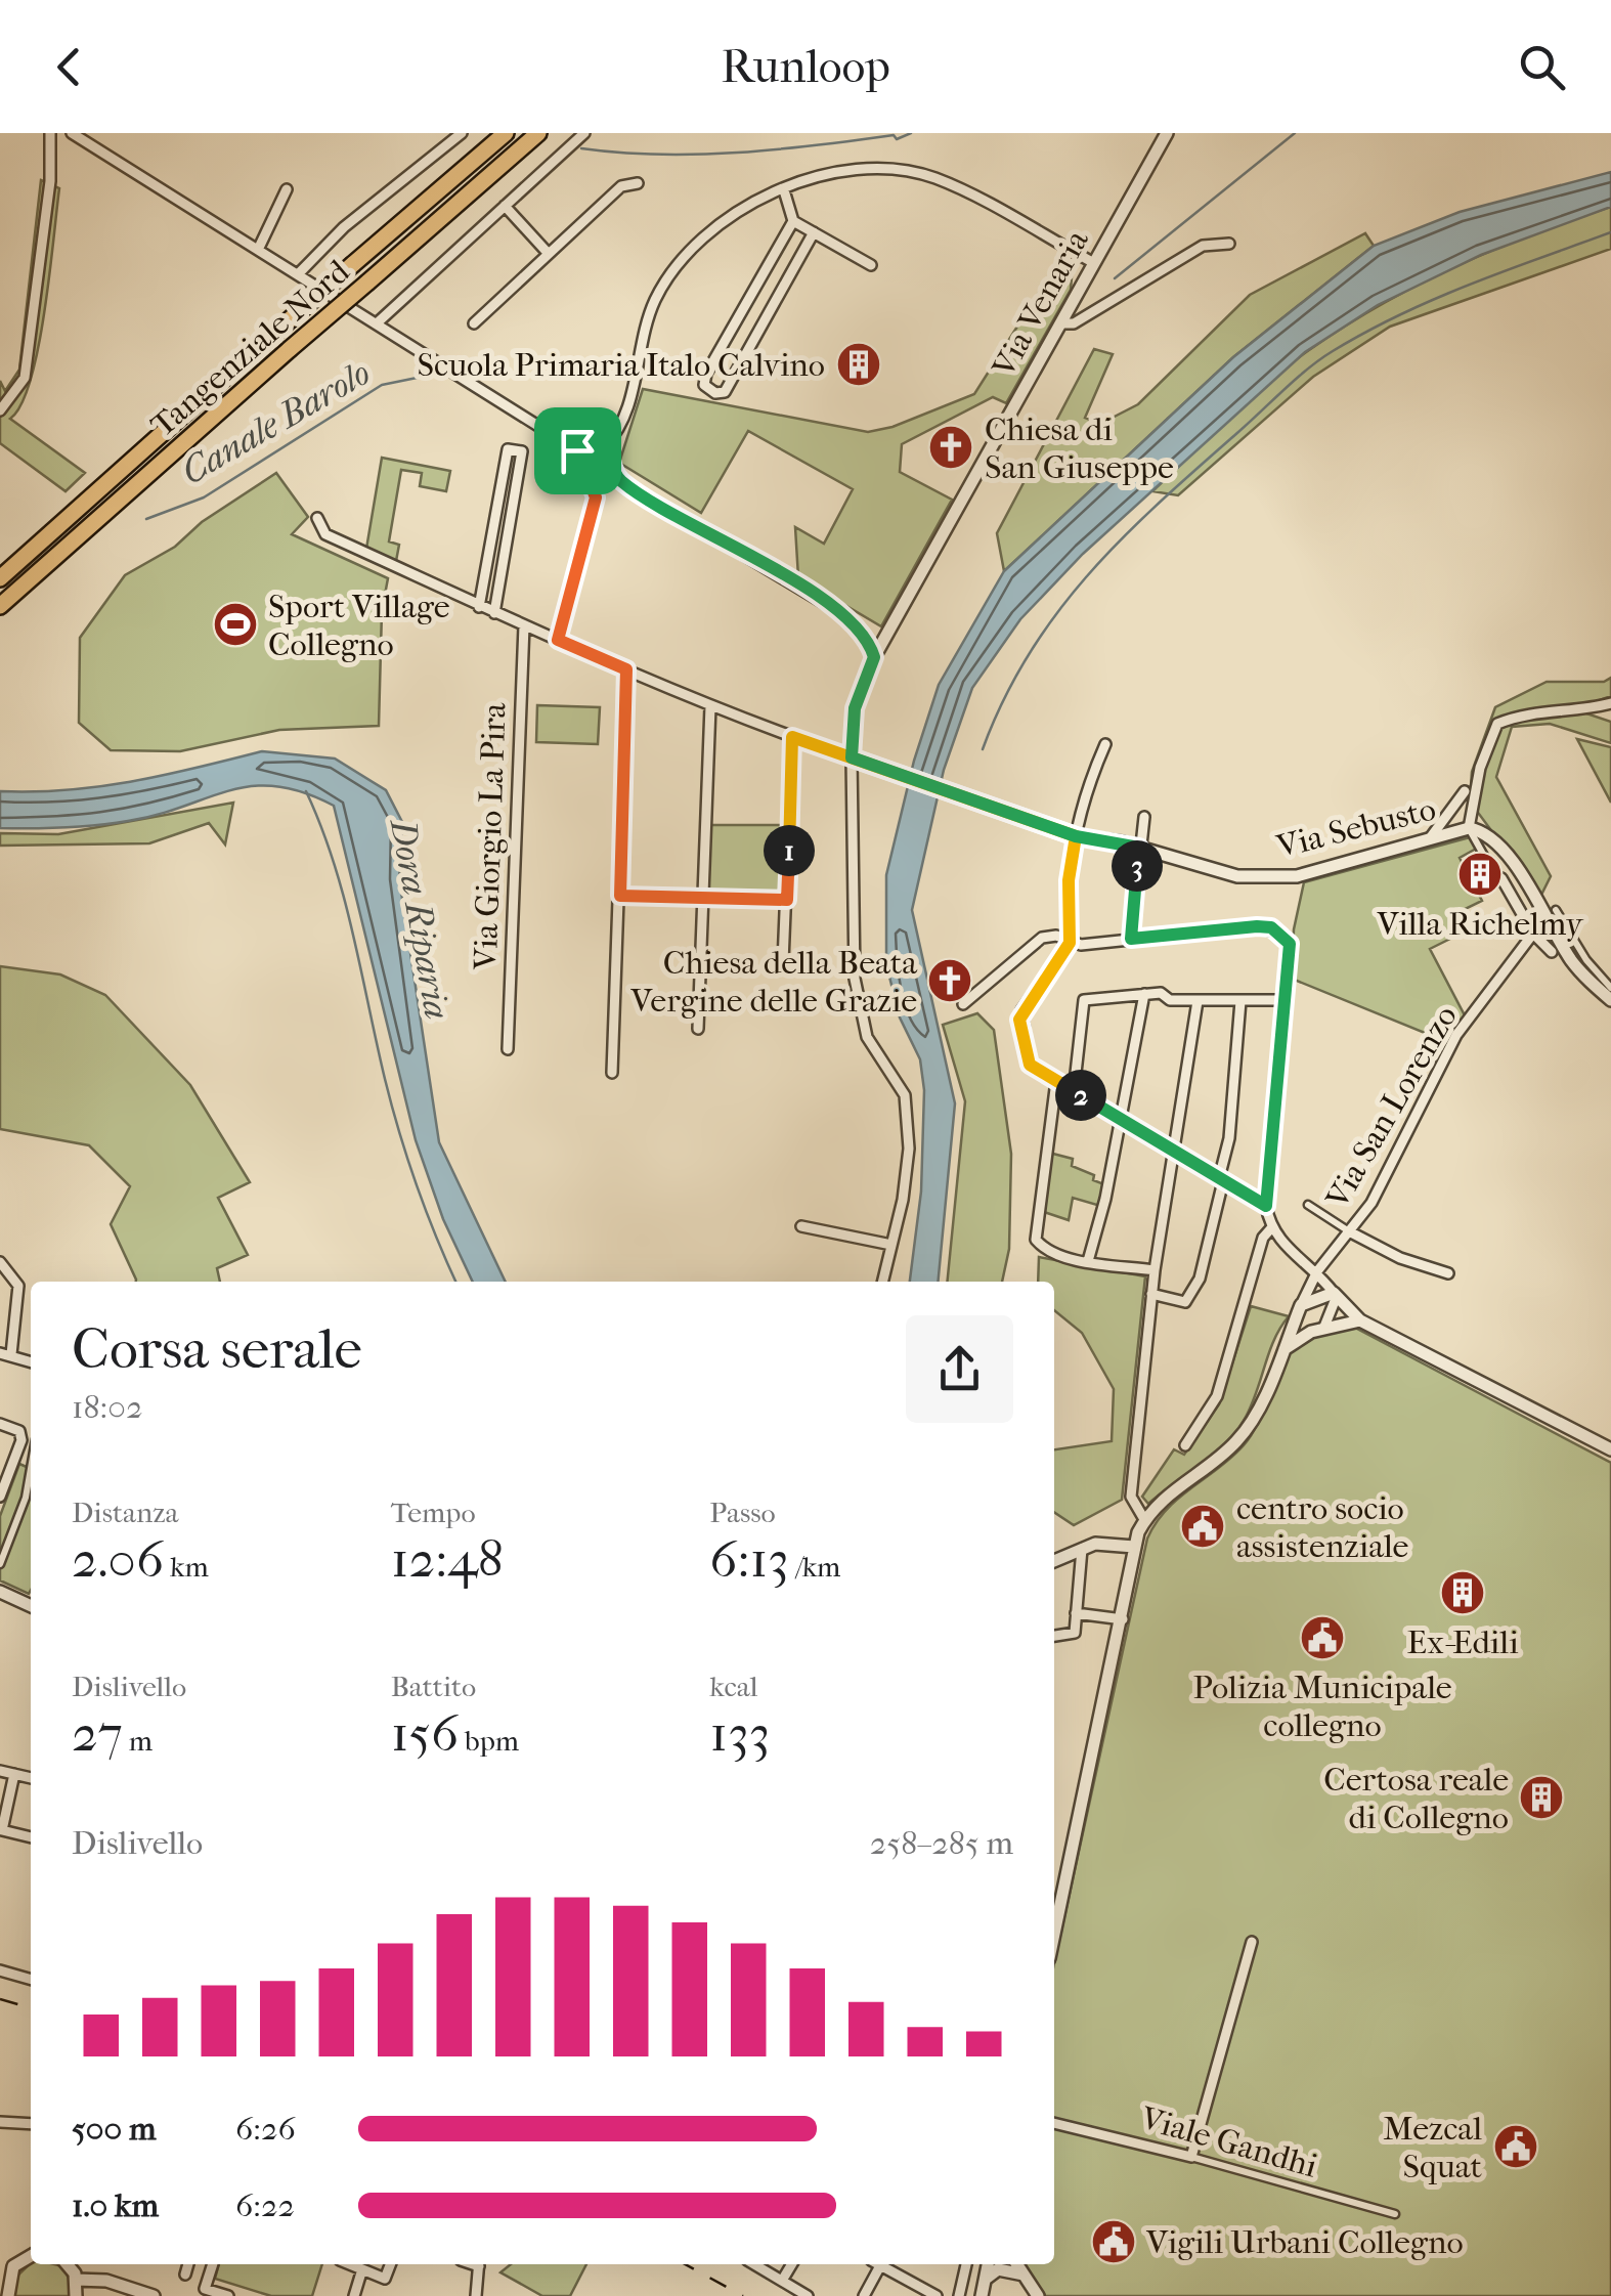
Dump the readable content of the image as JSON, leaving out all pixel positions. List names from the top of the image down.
{
  "streets": {
    "highway": ["Tangenziale Nord"],
    "street": [
      "Via Venaria",
      "Via Sebusto",
      "Via Giorgio La Pira",
      "Via San Lorenzo",
      "Viale Gandhi"
    ]
  },
  "crossings": [
    ["Via Venaria", "Via Sebusto"]
  ],
  "water": ["Canale Barolo", "Dora Riparia"],
  "places": {
    "building": [
      "Scuola Primaria Italo Calvino",
      "Villa Richelmy",
      "Ex-Edili",
      "Certosa reale di Collegno"
    ],
    "church": ["Chiesa di San Giuseppe", "Chiesa della Beata Vergine delle Grazie"],
    "sports": ["Sport Village Collegno"],
    "public building": [
      "centro socio assistenziale",
      "Polizia Municipale collegno",
      "Mezcal Squat",
      "Vigili Urbani Collegno"
    ]
  },
  "page": {
    "header": "Runloop",
    "pins": ["1", "3", "2"],
    "heading": ["Corsa serale", "18:02"],
    "stats": [
      ["Distanza", "2.06 km"],
      ["Tempo", "12:48"],
      ["Passo", "6:13 /km"],
      ["Dislivello", "27 m"],
      ["Battito", "156 bpm"],
      ["kcal", "133"]
    ],
    "chart": ["Dislivello", "258–285 m"],
    "list": [
      {
        "name": "500 m",
        "note": "6:26"
      },
      {
        "name": "1.0 km",
        "note": "6:22"
      }
    ]
  }
}
